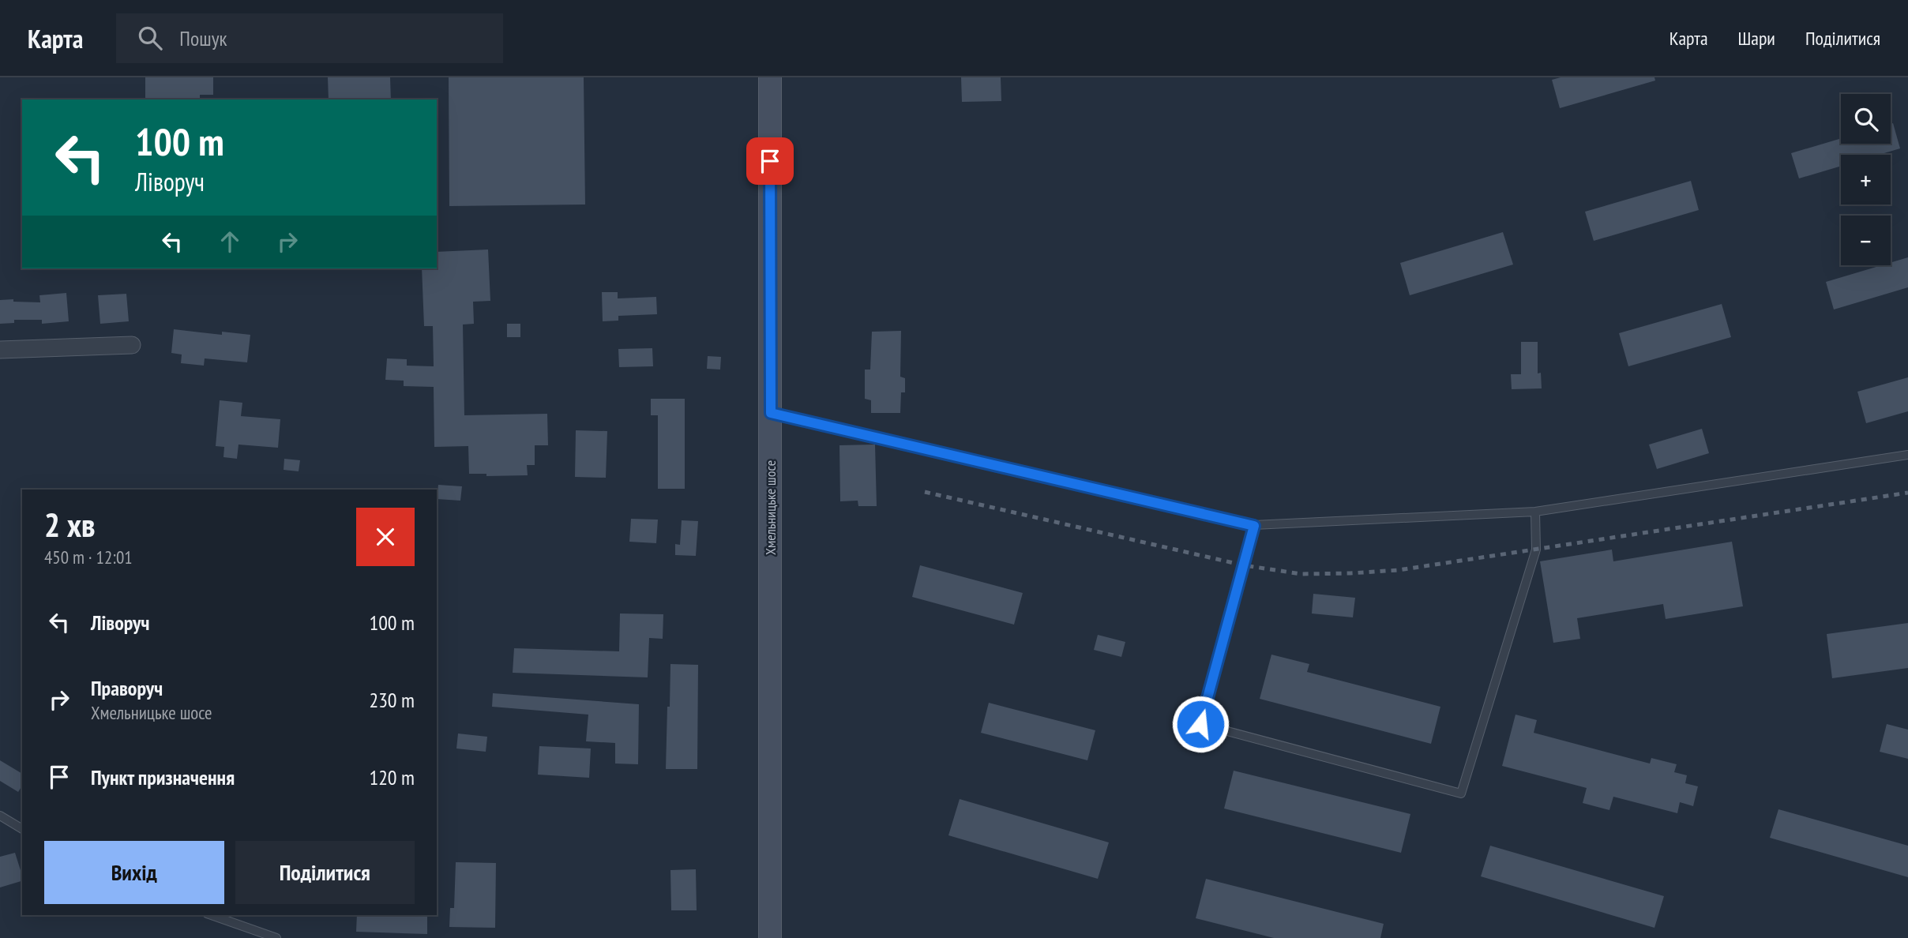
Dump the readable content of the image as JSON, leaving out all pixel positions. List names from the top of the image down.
{
  "streets": {
    "street": ["Хмельницьке шосе"]
  },
  "page": {
    "header": "Карта",
    "search": "Пошук",
    "nav": ["Карта", "Шари", "Поділитися"],
    "map_buttons": ["+", "−"],
    "turn": ["100 m", "Ліворуч"],
    "heading": ["2 хв", "450 m · 12:01"],
    "list": [
      {
        "name": "Ліворуч",
        "value": "100 m"
      },
      {
        "name": "Праворуч",
        "note": "Хмельницьке шосе",
        "value": "230 m"
      },
      {
        "name": "Пункт призначення",
        "value": "120 m"
      }
    ],
    "buttons": ["Вихід", "Поділитися"]
  }
}
